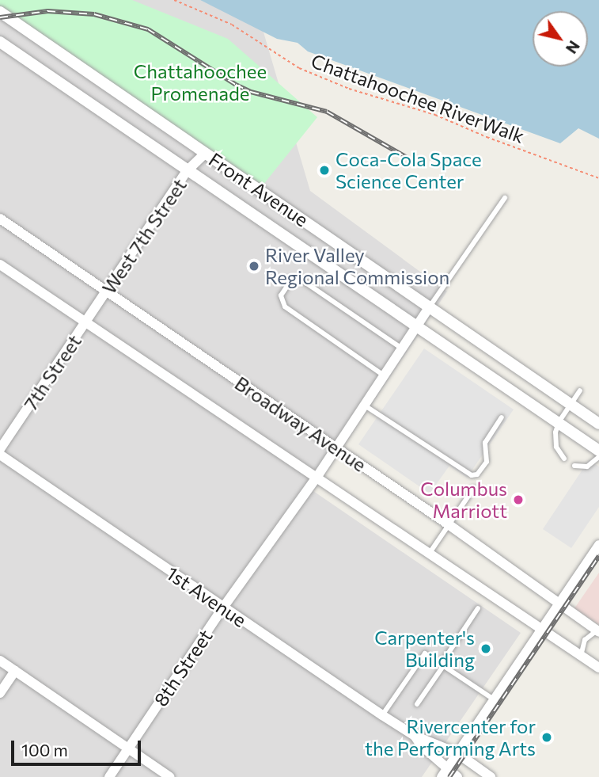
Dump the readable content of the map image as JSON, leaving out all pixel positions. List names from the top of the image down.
{
  "streets": {
    "street": [
      "Front Avenue",
      "West 7th Street",
      "7th Street",
      "Broadway Avenue",
      "1st Avenue",
      "8th Street"
    ],
    "path": ["Chattahoochee RiverWalk"]
  },
  "crossings": [
    ["Front Avenue", "West 7th Street"],
    ["Front Avenue", "8th Street"],
    ["West 7th Street", "7th Street"],
    ["West 7th Street", "Broadway Avenue"],
    ["7th Street", "Broadway Avenue"],
    ["Broadway Avenue", "8th Street"],
    ["1st Avenue", "8th Street"]
  ],
  "parks": ["Chattahoochee Promenade"],
  "places": [
    "Coca-Cola Space Science Center",
    "River Valley Regional Commission",
    "Columbus Marriott",
    "Carpenter's Building",
    "Rivercenter for the Performing Arts"
  ],
  "scale_bar": "100 m",
  "north": "bottom right"
}
